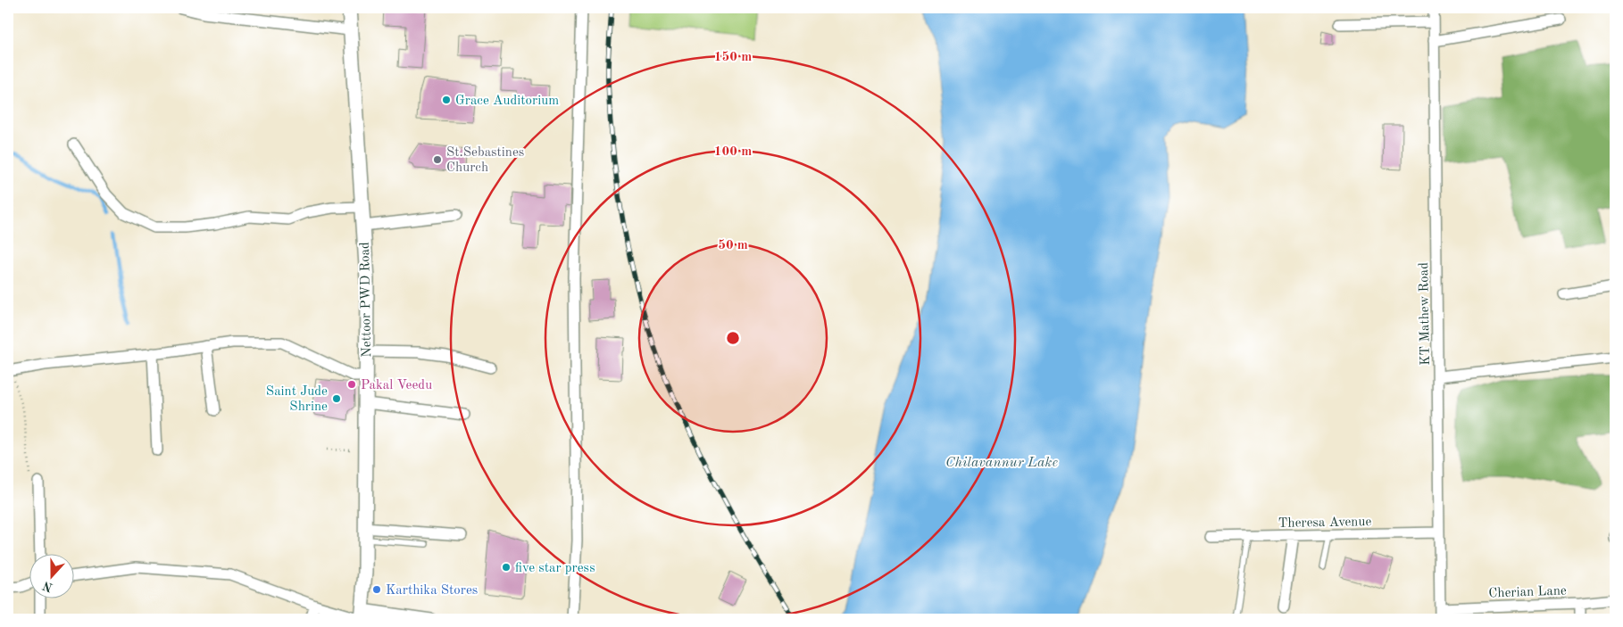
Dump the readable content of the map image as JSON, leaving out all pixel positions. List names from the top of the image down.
{
  "streets": {
    "street": [
      "Nettoor PWD Road",
      "KT Mathew Road",
      "Theresa Avenue",
      "Cherian Lane"
    ]
  },
  "crossings": [
    ["KT Mathew Road", "Theresa Avenue"],
    ["KT Mathew Road", "Cherian Lane"]
  ],
  "water": ["Chilavannur Lake"],
  "places": [
    "Grace Auditorium",
    "St.Sebastines Church",
    "Pakal Veedu",
    "Saint Jude Shrine",
    "five star press",
    "Karthika Stores"
  ],
  "north": "bottom",
  "rings": ["150 m", "100 m", "50 m"]
}
